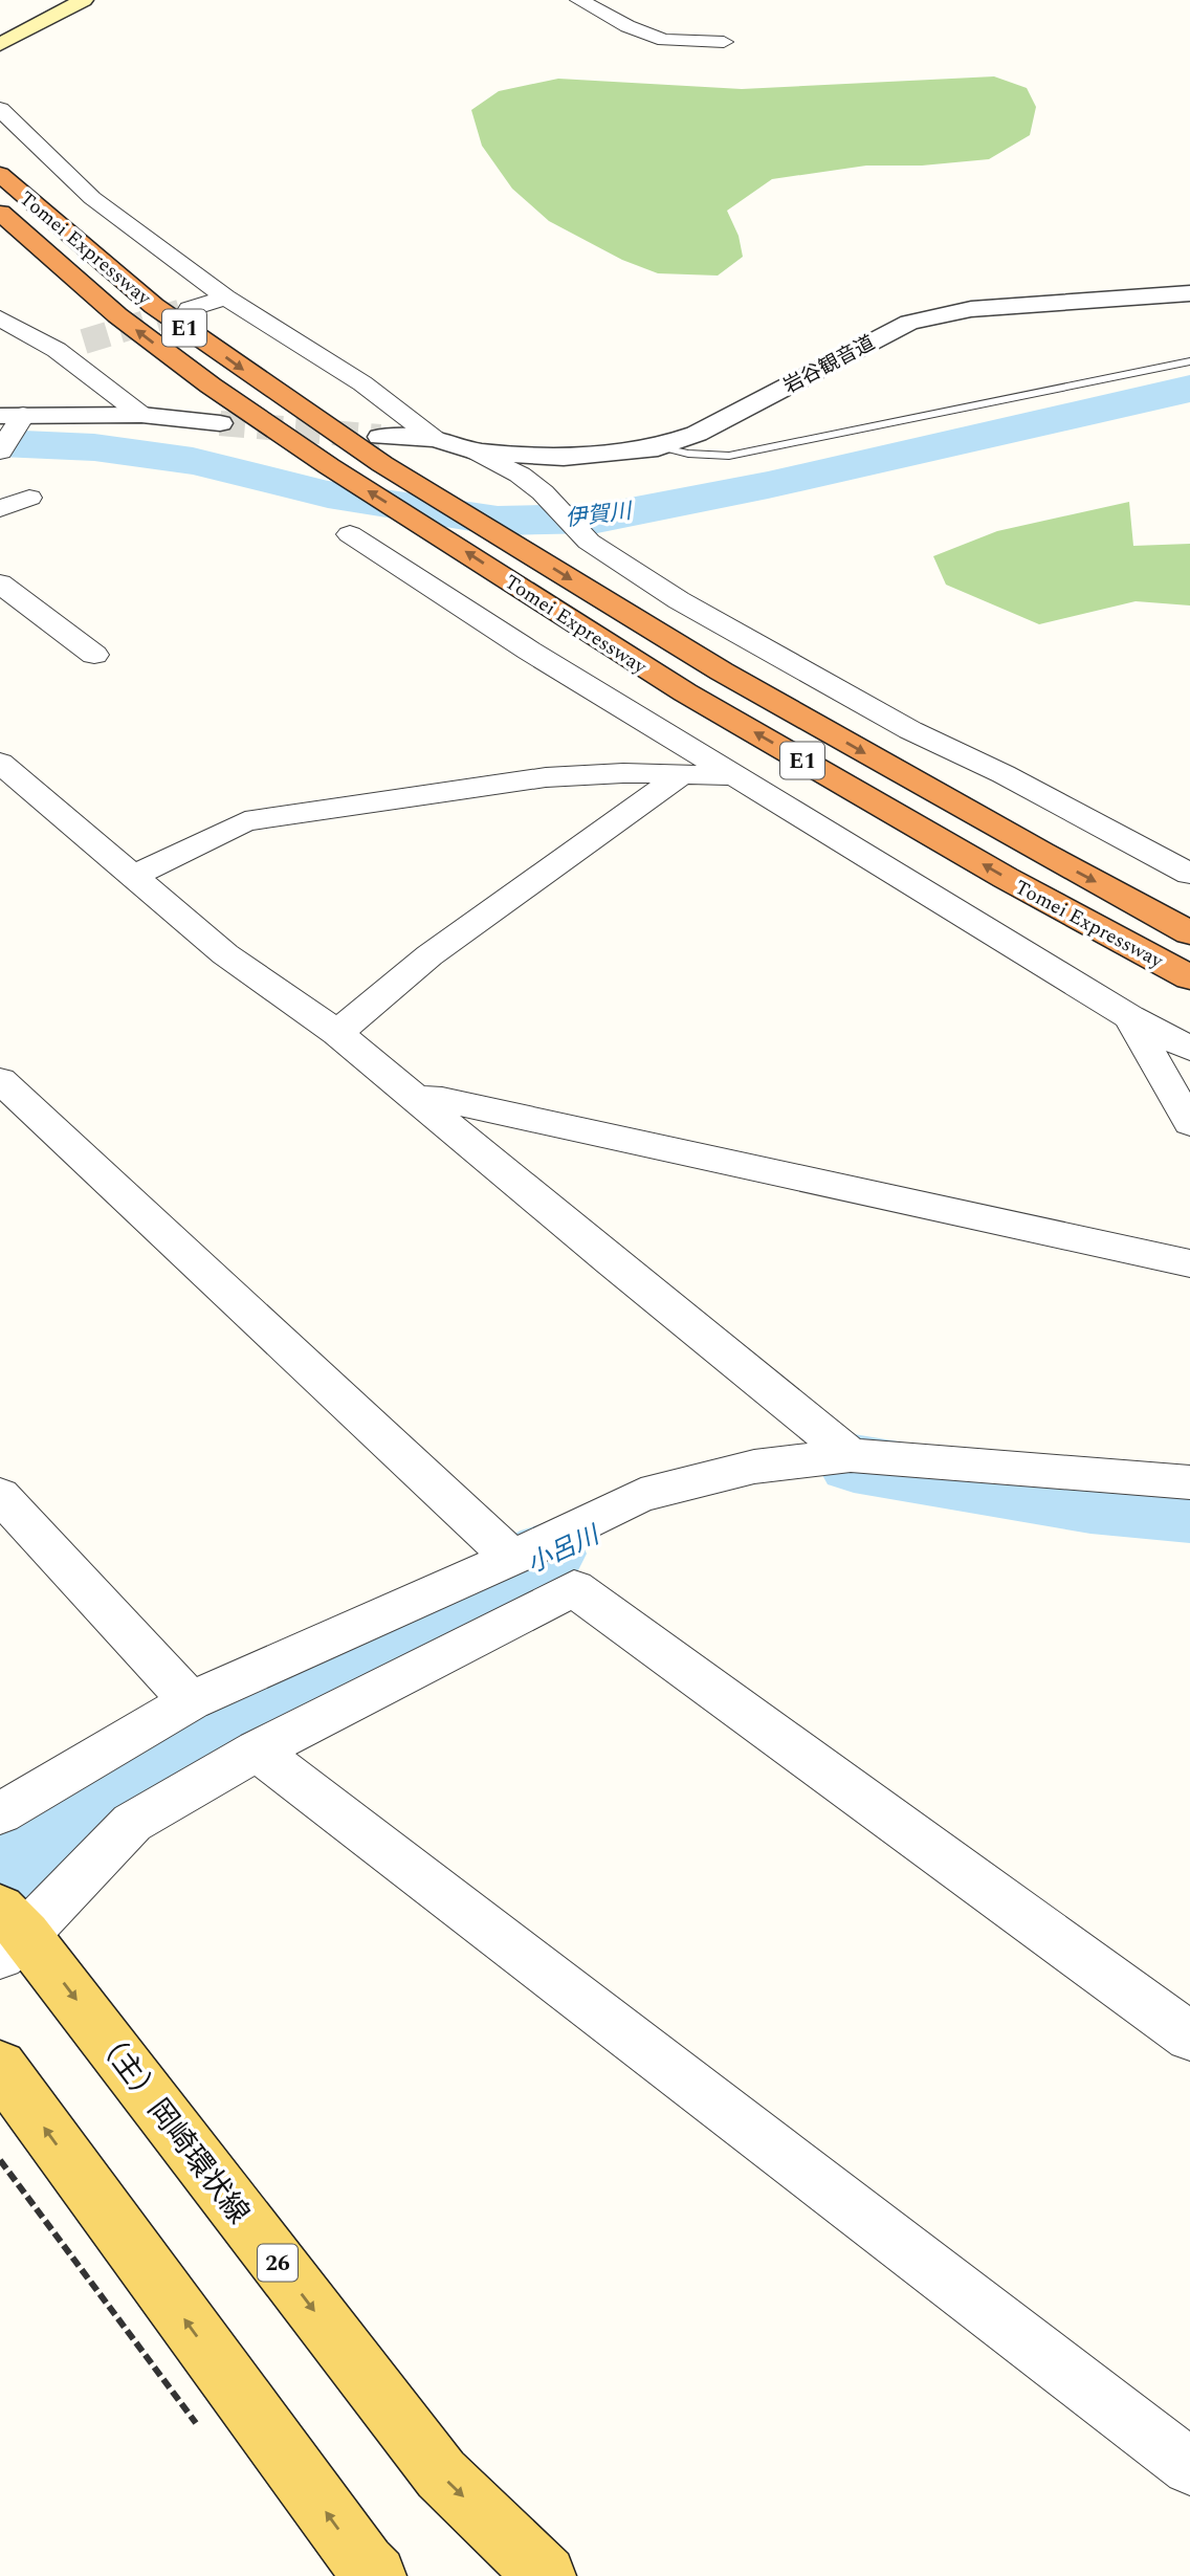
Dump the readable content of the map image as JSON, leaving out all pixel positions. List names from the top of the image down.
{
  "streets": {
    "highway": ["Tomei Expressway", "E1"],
    "main road": ["（主）岡崎環状線", "26"],
    "street": ["岩谷観音道"]
  },
  "water": ["伊賀川", "小呂川"]
}
